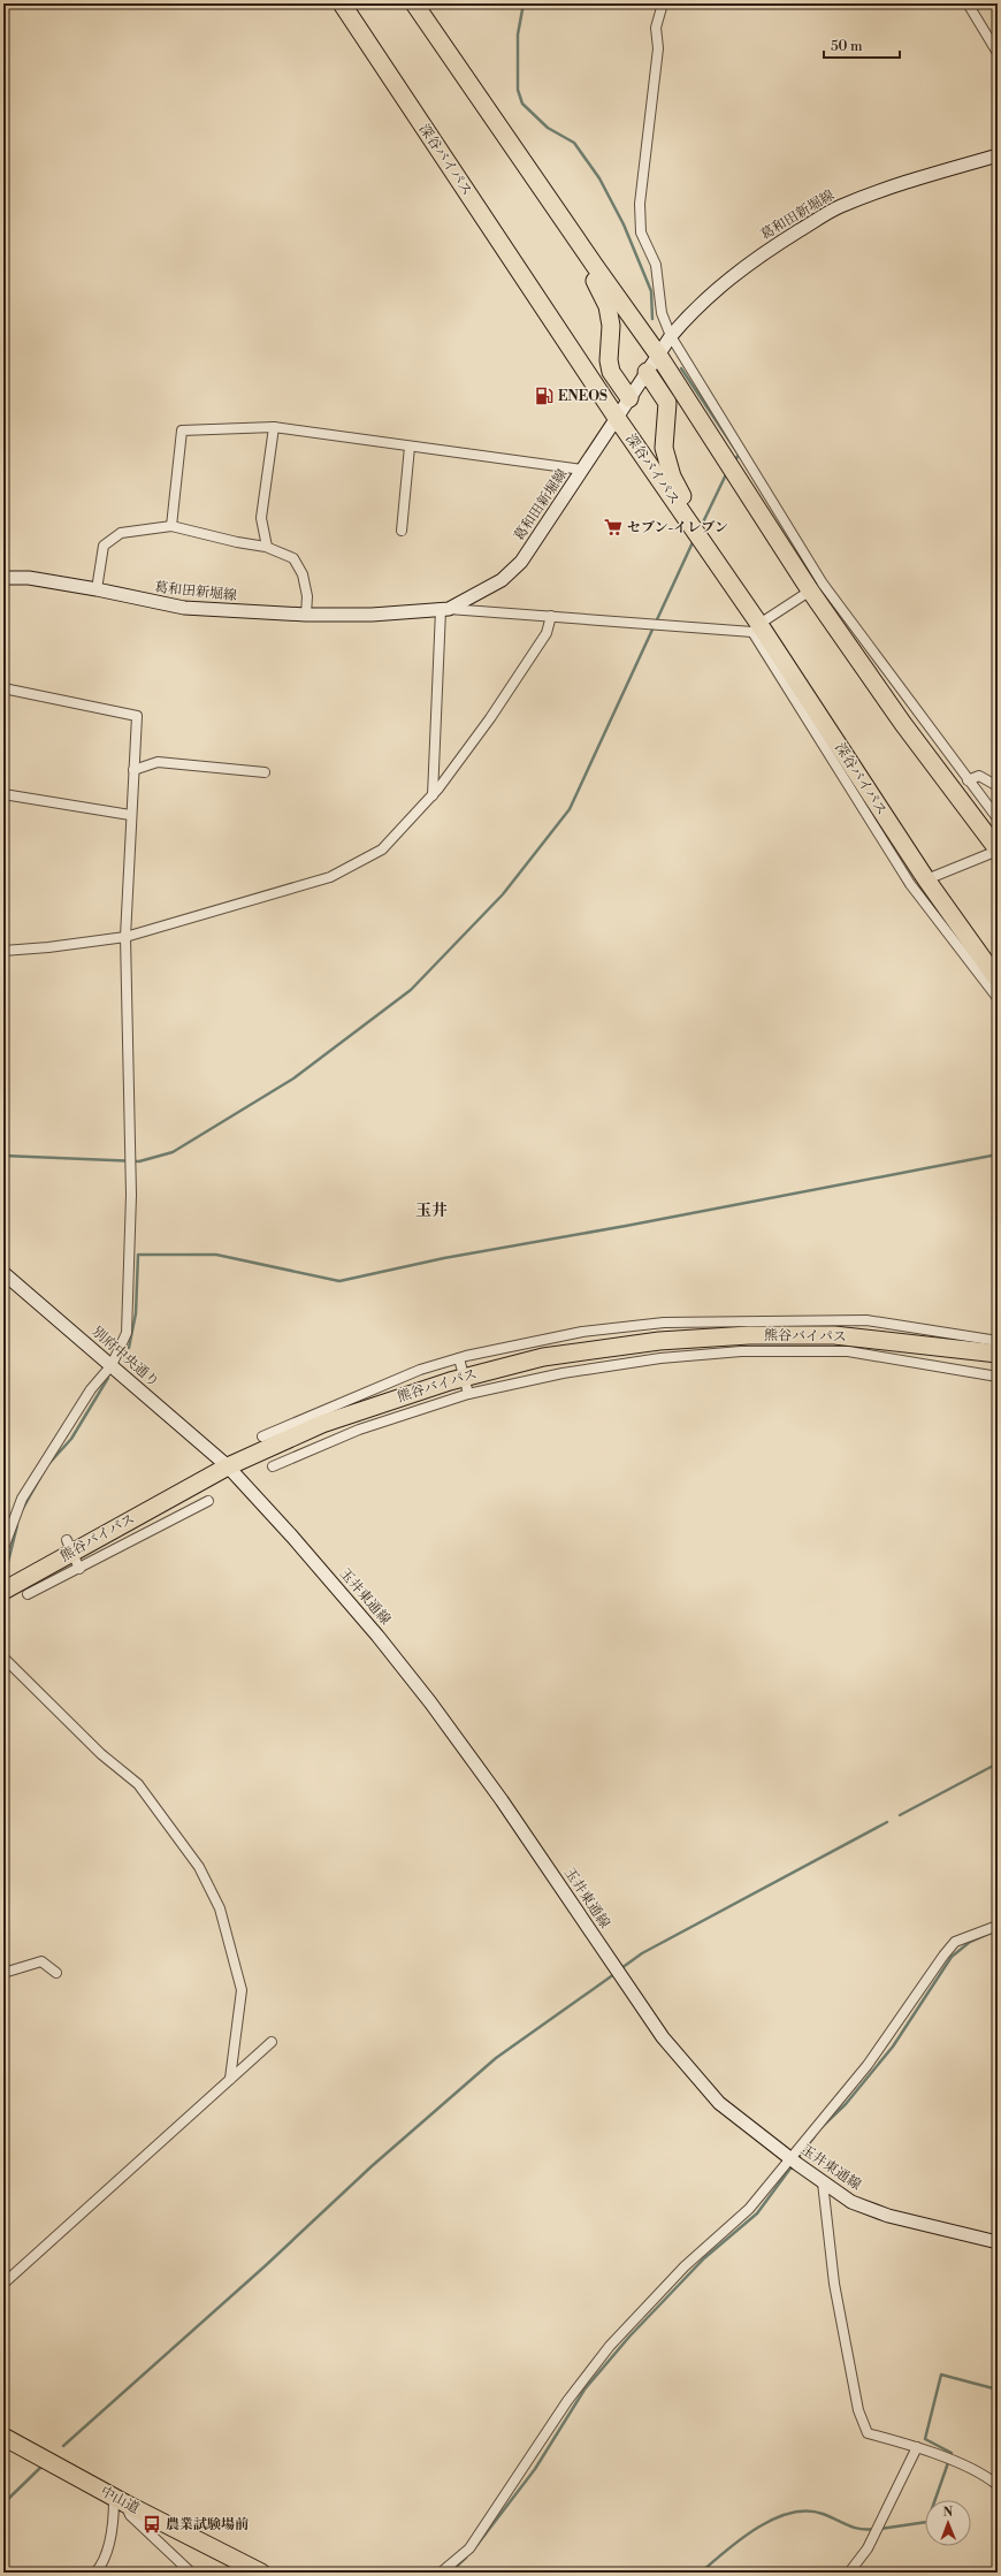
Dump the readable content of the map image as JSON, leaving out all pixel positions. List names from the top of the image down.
{
  "streets": {
    "highway": ["深谷バイパス", "熊谷バイパス", "中山道"],
    "street": ["葛和田新堀線", "別府中央通り", "玉井東通線"]
  },
  "crossings": [
    ["深谷バイパス", "葛和田新堀線"],
    ["熊谷バイパス", "別府中央通り"],
    ["熊谷バイパス", "玉井東通線"],
    ["別府中央通り", "玉井東通線"]
  ],
  "districts": ["玉井"],
  "places": {
    "fuel station": ["ENEOS"],
    "supermarket": ["セブン-イレブン"],
    "bus stop": ["農業試験場前"]
  },
  "scale_bar": "50 m",
  "north": "top"
}
